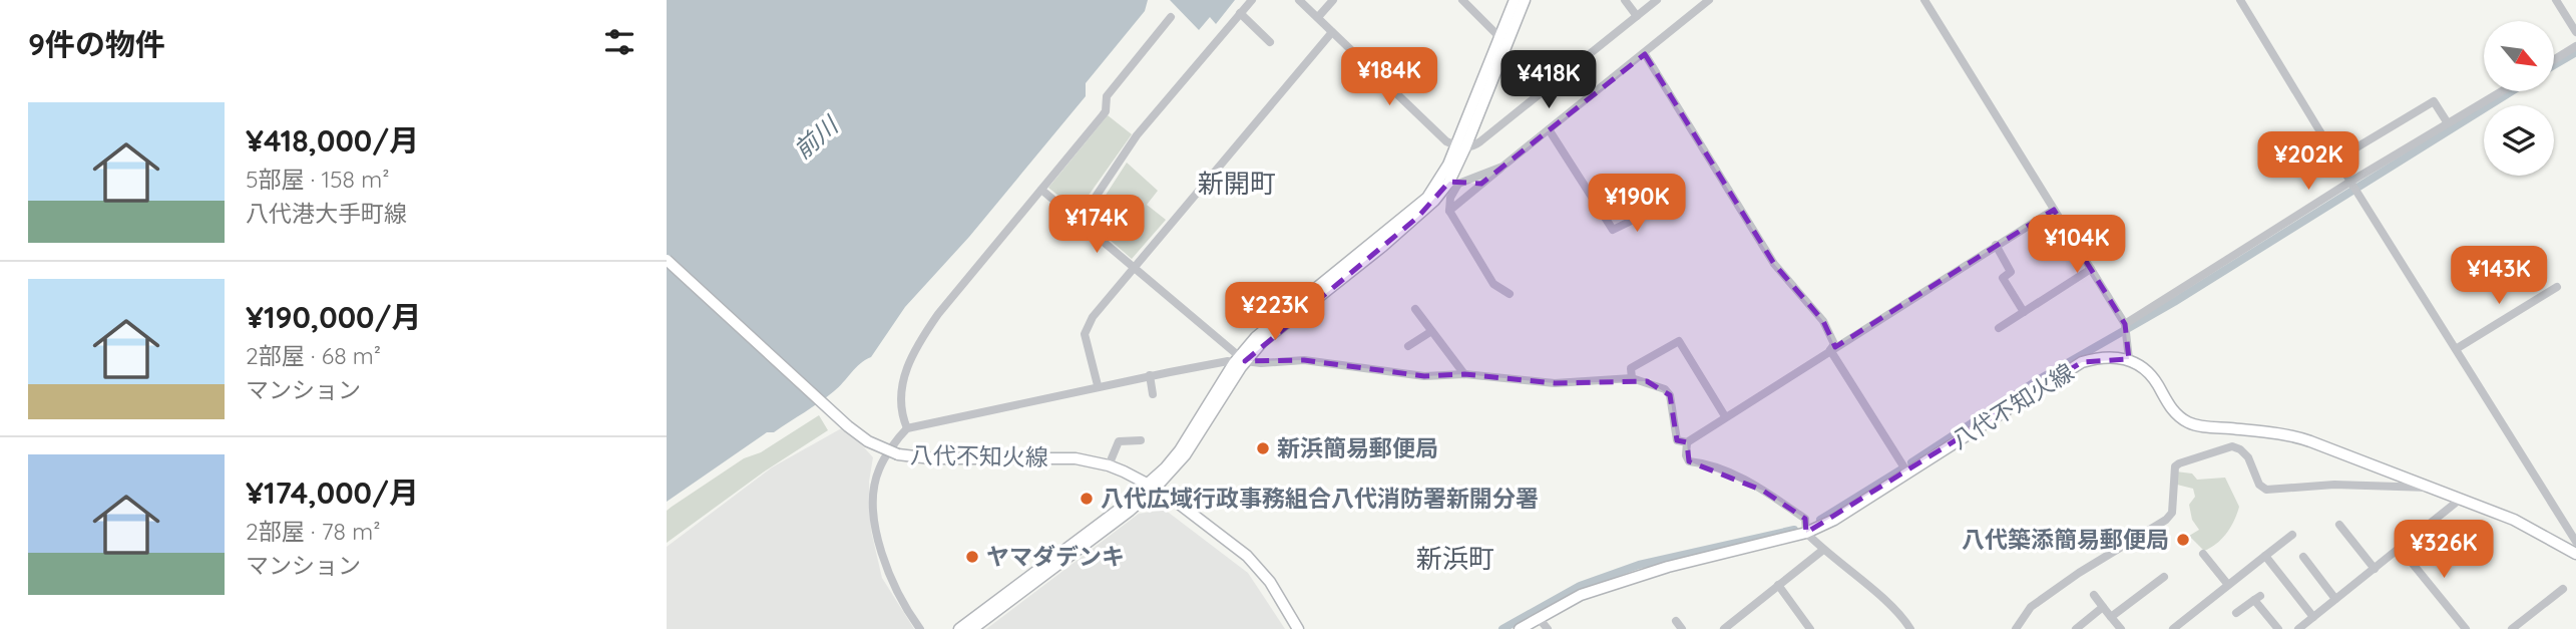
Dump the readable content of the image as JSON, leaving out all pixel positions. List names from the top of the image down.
{
  "streets": {
    "main road": ["八代不知火線"]
  },
  "districts": ["新開町", "新浜町"],
  "water": ["前川"],
  "places": [
    "新浜簡易郵便局",
    "八代広域行政事務組合八代消防署新開分署",
    "八代築添簡易郵便局",
    "ヤマダデンキ"
  ],
  "north": "bottom right",
  "page": {
    "heading": "9件の物件",
    "price": [
      "¥184K",
      "¥418K",
      "¥202K",
      "¥190K",
      "¥174K",
      "¥104K",
      "¥143K",
      "¥223K",
      "¥326K"
    ],
    "list": [
      {
        "name": "¥418,000/月",
        "note": "5部屋 · 158 m² · 八代港大手町線"
      },
      {
        "name": "¥190,000/月",
        "note": "2部屋 · 68 m² · マンション"
      },
      {
        "name": "¥174,000/月",
        "note": "2部屋 · 78 m² · マンション"
      }
    ]
  }
}
